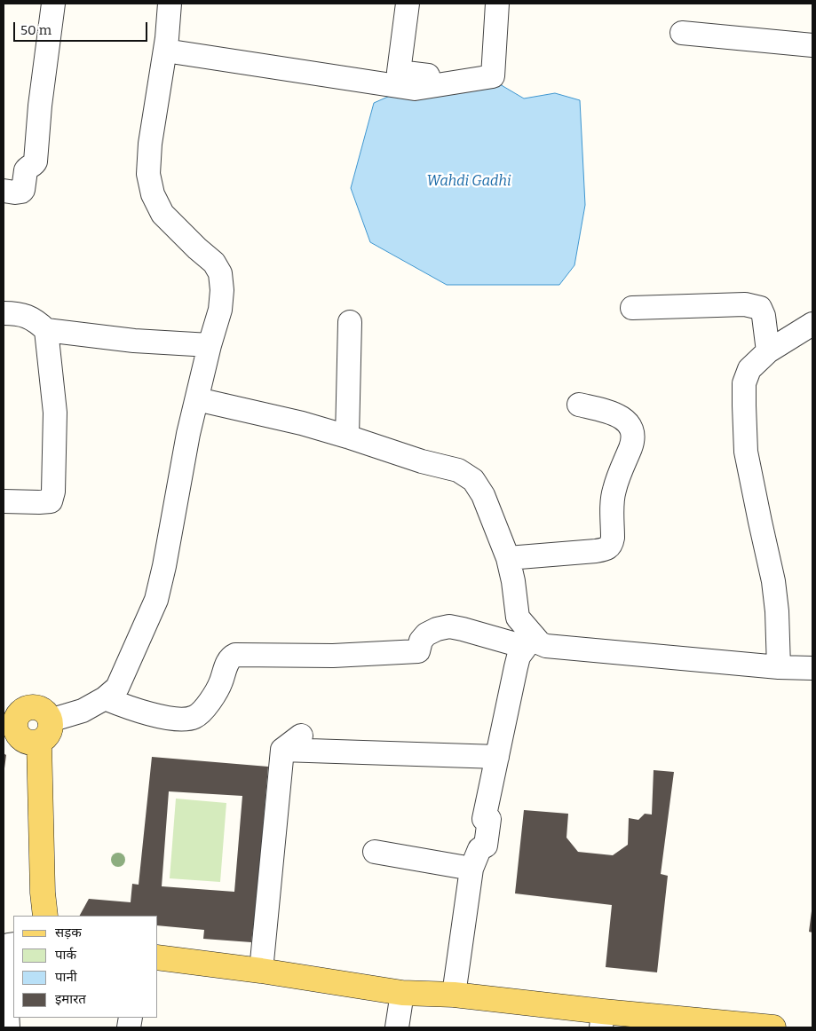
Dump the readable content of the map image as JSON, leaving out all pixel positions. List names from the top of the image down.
{
  "water": ["Wahdi Gadhi"],
  "legend": [
    "सड़क",
    "पार्क",
    "पानी",
    "इमारत"
  ],
  "scale_bar": "50 m"
}
